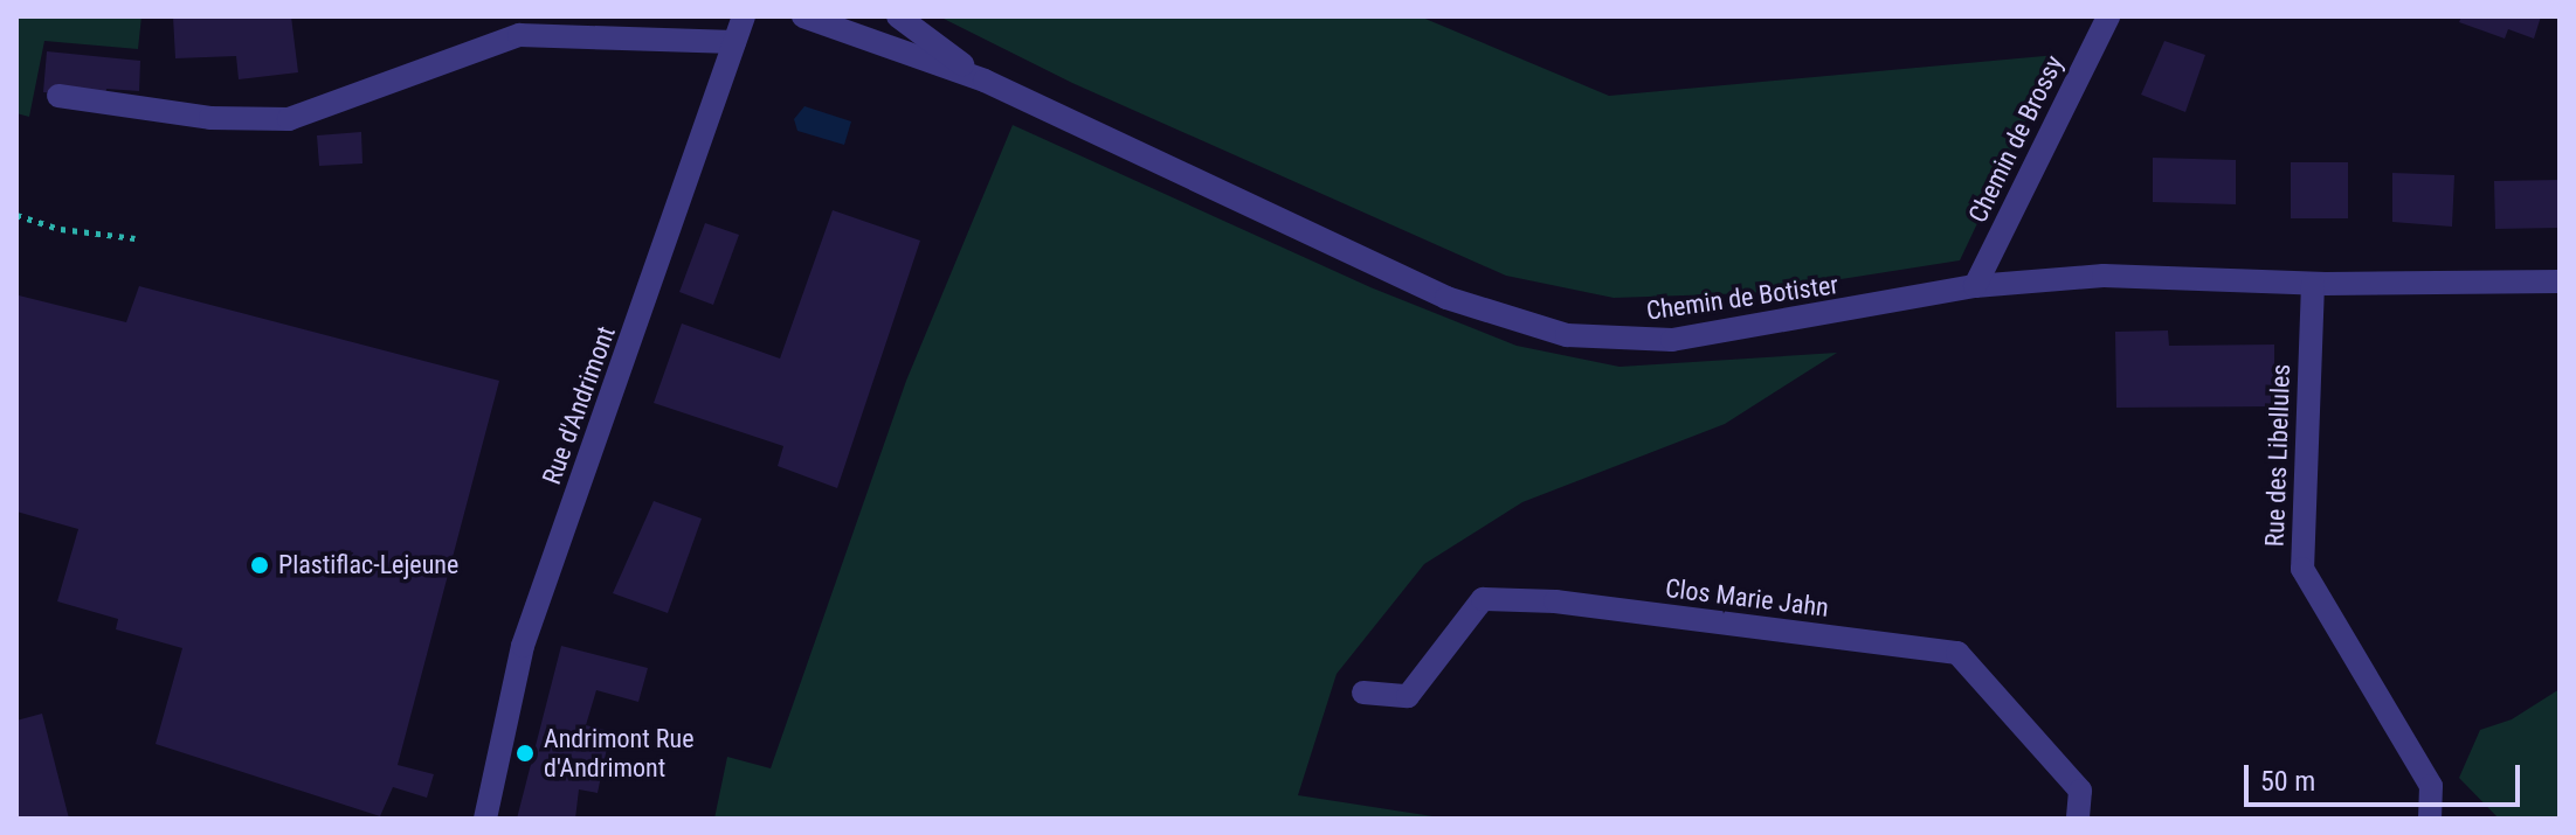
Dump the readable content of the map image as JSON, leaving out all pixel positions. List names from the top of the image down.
{
  "streets": {
    "street": [
      "Chemin de Brossy",
      "Chemin de Botister",
      "Rue d'Andrimont",
      "Rue des Libellules",
      "Clos Marie Jahn"
    ]
  },
  "crossings": [
    ["Chemin de Brossy", "Chemin de Botister"],
    ["Chemin de Botister", "Rue des Libellules"]
  ],
  "places": ["Plastiflac-Lejeune", "Andrimont Rue d'Andrimont"],
  "scale_bar": "50 m"
}
